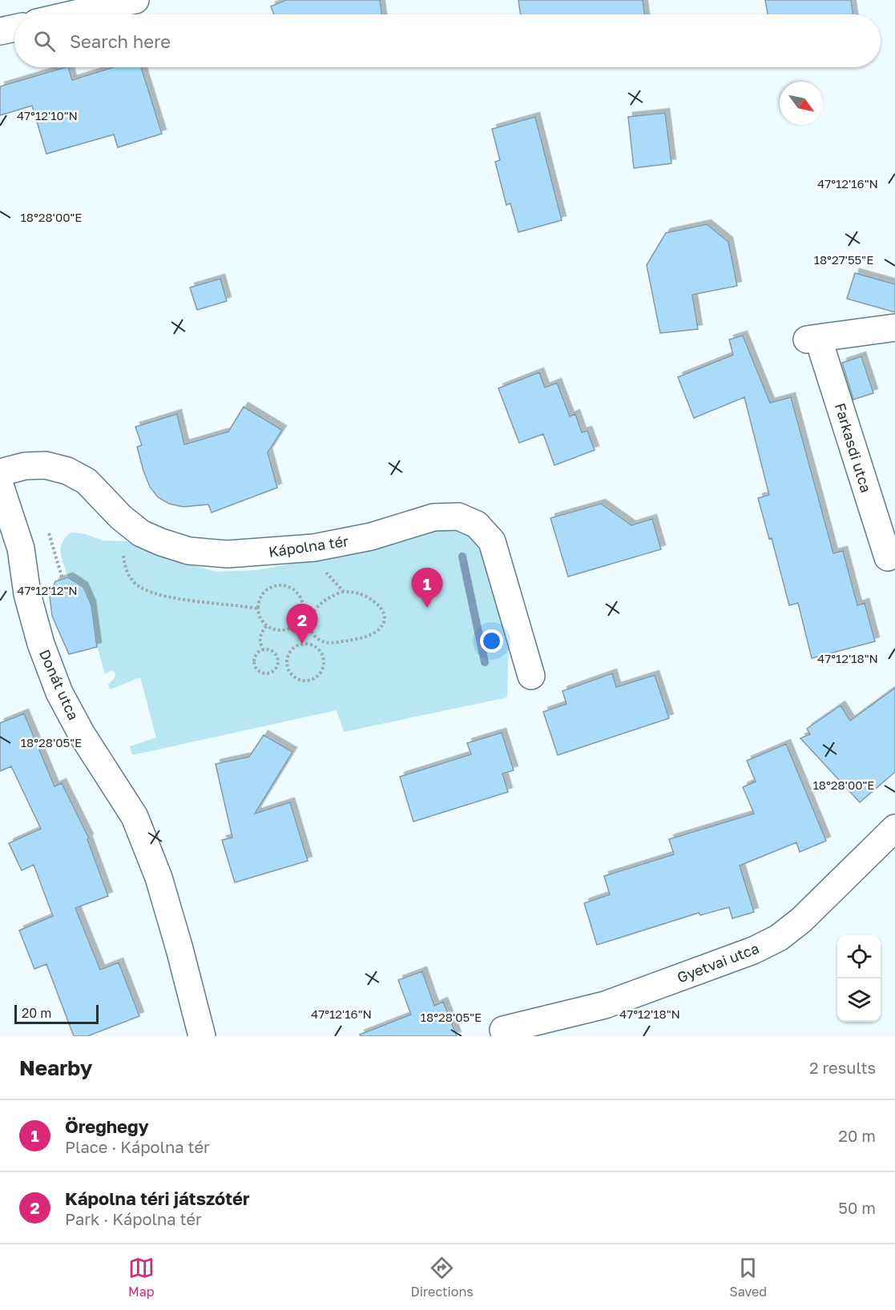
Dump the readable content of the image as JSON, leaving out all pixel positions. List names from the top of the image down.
{
  "streets": {
    "street": [
      "Farkasdi utca",
      "Kápolna tér",
      "Donát utca",
      "Gyetvai utca"
    ]
  },
  "scale_bar": "20 m",
  "north": "bottom right",
  "page": {
    "search": "Search here",
    "pins": ["1", "2"],
    "scale": "20 m",
    "heading": ["Nearby", "2 results"],
    "list": [
      {
        "mark": "1",
        "name": "Öreghegy",
        "note": "Place · Kápolna tér",
        "value": "20 m"
      },
      {
        "mark": "2",
        "name": "Kápolna téri játszótér",
        "note": "Park · Kápolna tér",
        "value": "50 m"
      }
    ],
    "nav": ["Map", "Directions", "Saved"]
  },
  "coordinates": [
    "47°12'10\"N",
    "47°12'16\"N",
    "18°28'00\"E",
    "18°27'55\"E",
    "47°12'12\"N",
    "47°12'18\"N",
    "18°28'05\"E"
  ]
}
